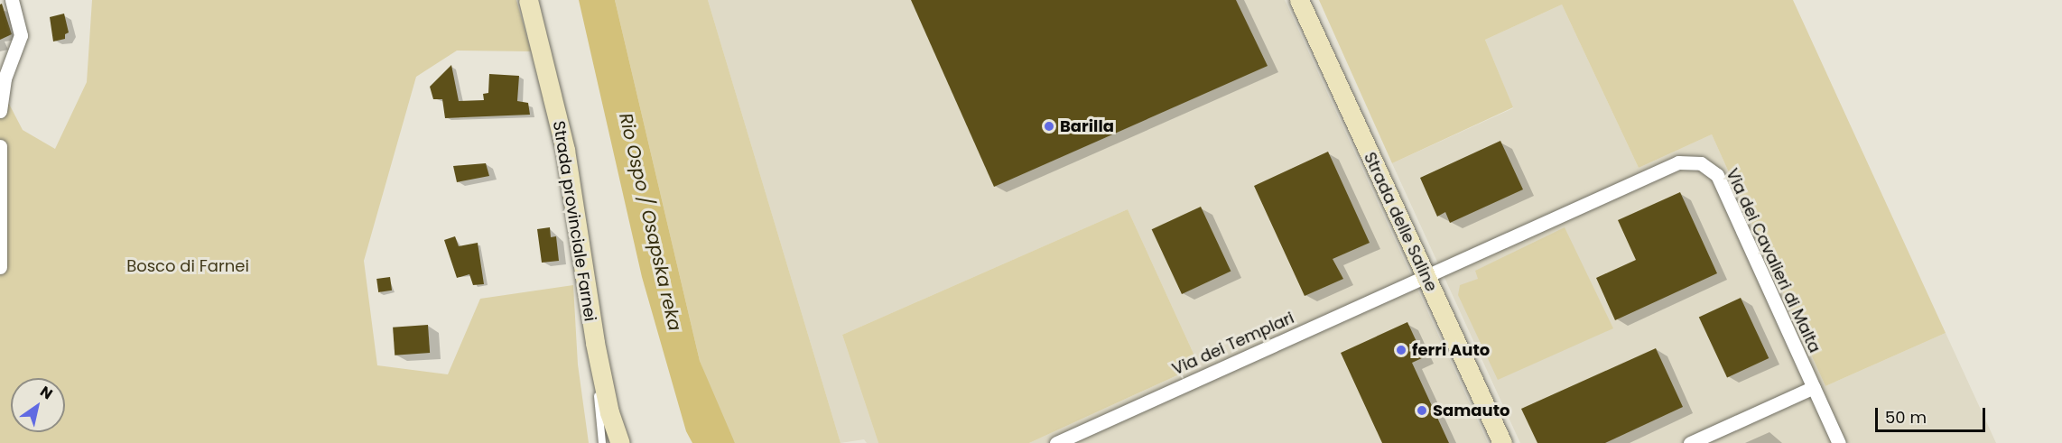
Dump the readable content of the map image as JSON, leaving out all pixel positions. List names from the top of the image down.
{
  "streets": {
    "street": [
      "Strada provinciale Farnei",
      "Strada delle Saline",
      "Via dei Cavalieri di Malta",
      "Via dei Templari"
    ]
  },
  "crossings": [
    ["Strada delle Saline", "Via dei Cavalieri di Malta"],
    ["Strada delle Saline", "Via dei Templari"],
    ["Via dei Cavalieri di Malta", "Via dei Templari"]
  ],
  "water": ["Rio Ospo / Osapska reka"],
  "parks": ["Bosco di Farnei"],
  "places": ["Barilla", "ferri Auto", "Samauto"],
  "scale_bar": "50 m",
  "north": "top right"
}
